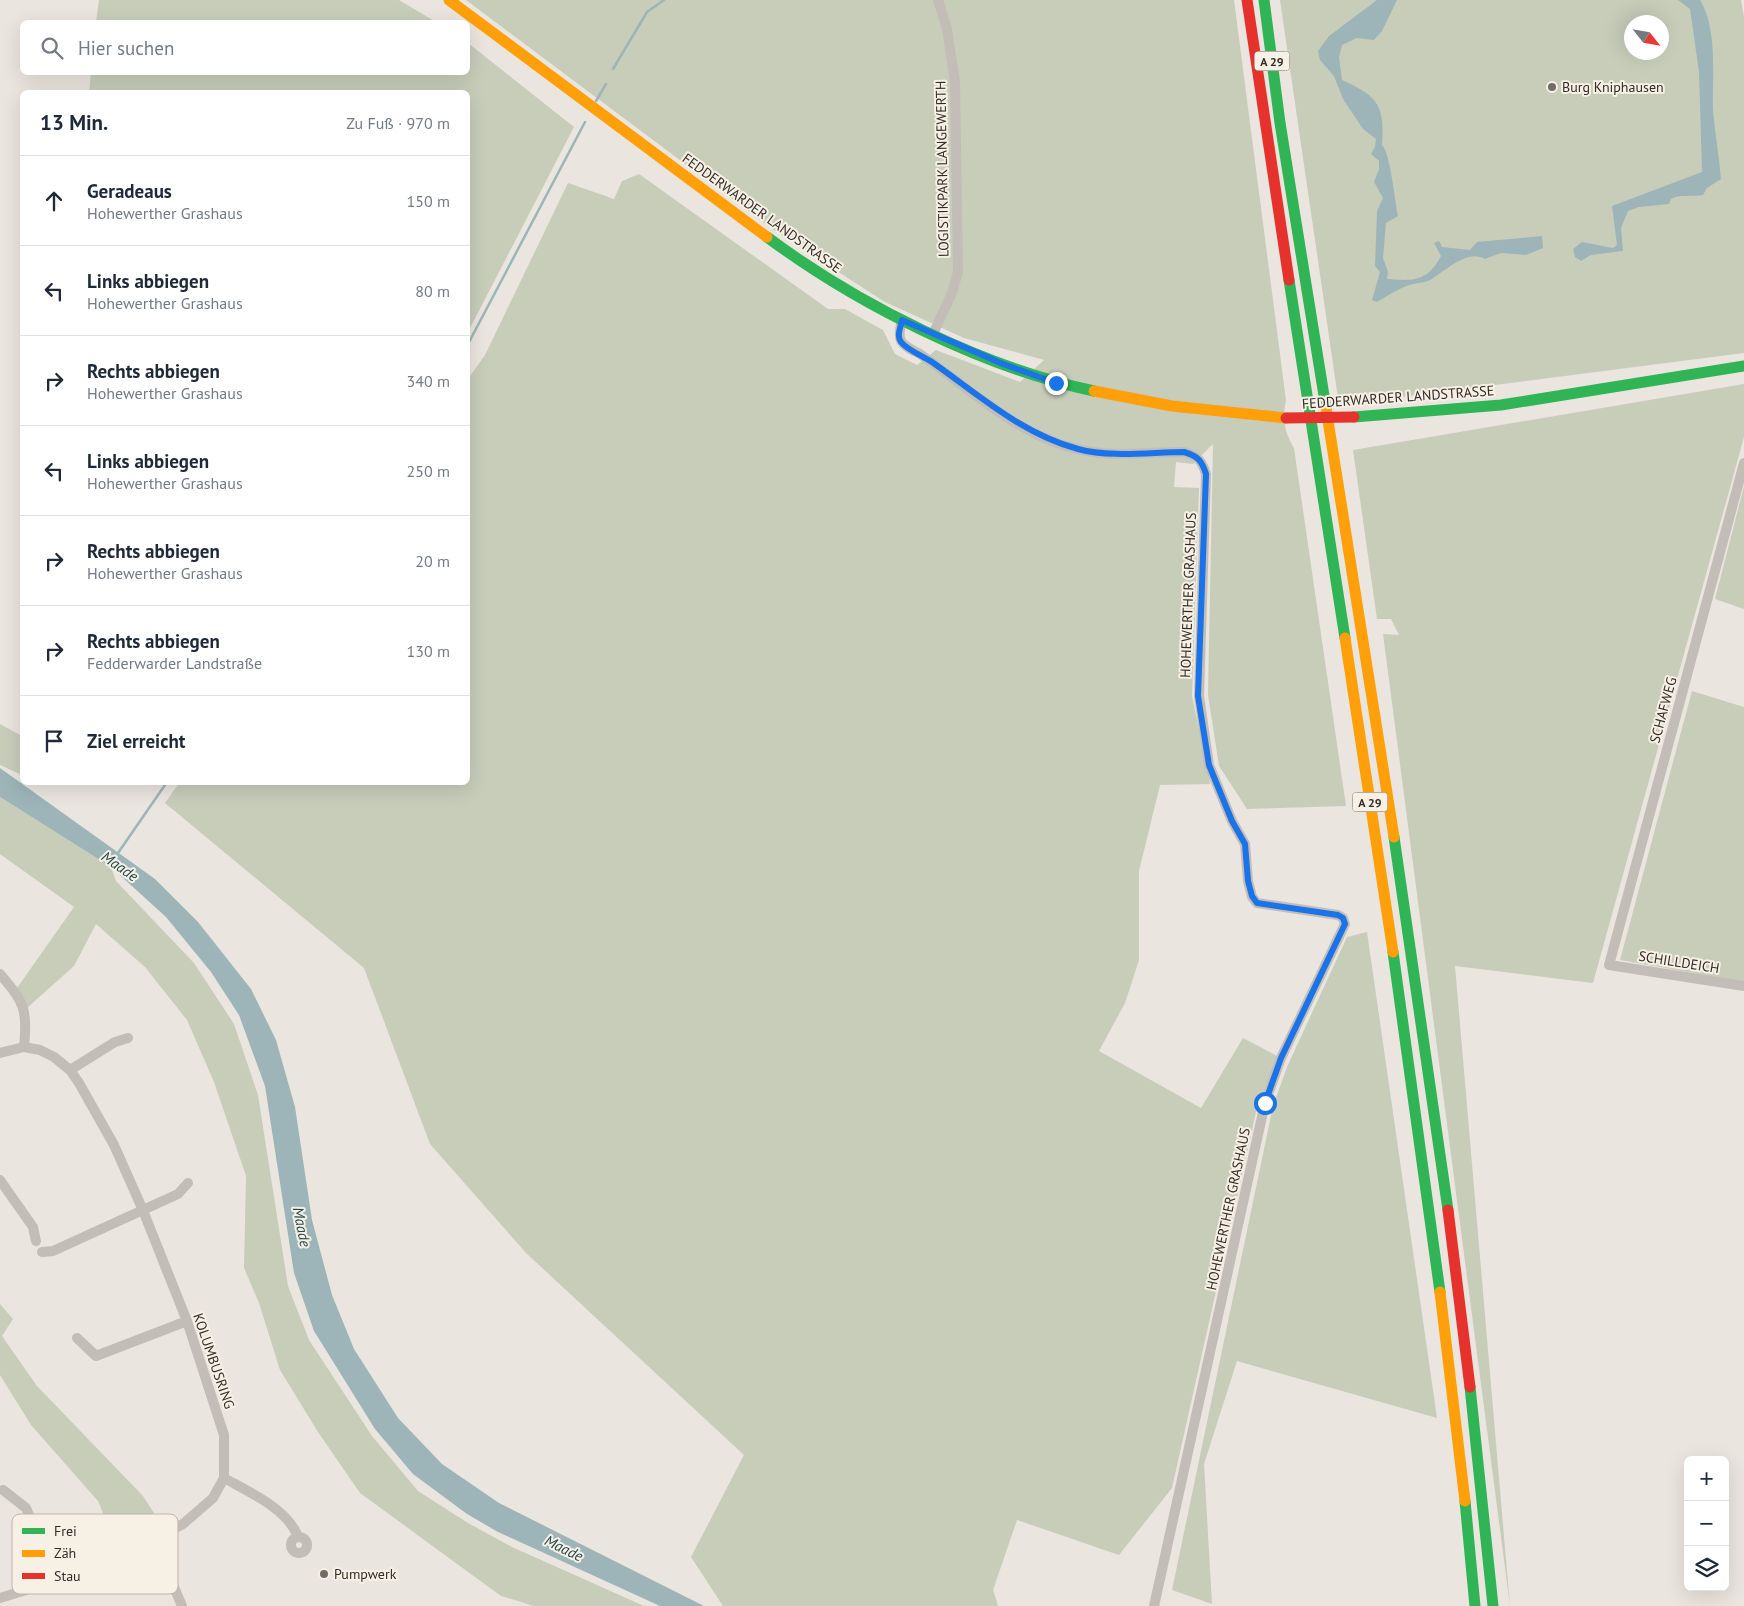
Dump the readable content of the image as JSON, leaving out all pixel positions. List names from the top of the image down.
{
  "streets": {
    "main road": ["A 29", "FEDDERWARDER LANDSTRASSE"],
    "street": [
      "LOGISTIKPARK LANGEWERTH",
      "HOHEWERTHER GRASHAUS",
      "SCHAFWEG",
      "SCHILLDEICH",
      "KOLUMBUSRING"
    ]
  },
  "crossings": [
    ["LOGISTIKPARK LANGEWERTH", "FEDDERWARDER LANDSTRASSE"],
    ["FEDDERWARDER LANDSTRASSE", "HOHEWERTHER GRASHAUS"],
    ["SCHAFWEG", "SCHILLDEICH"]
  ],
  "water": ["Maade"],
  "places": ["Burg Kniphausen", "Pumpwerk"],
  "legend": ["Frei", "Zäh", "Stau"],
  "north": "bottom right",
  "page": {
    "search": "Hier suchen",
    "heading": ["13 Min.", "Zu Fuß · 970 m"],
    "list": [
      ["Geradeaus", "Hohewerther Grashaus", "150 m"],
      ["Links abbiegen", "Hohewerther Grashaus", "80 m"],
      ["Rechts abbiegen", "Hohewerther Grashaus", "340 m"],
      ["Links abbiegen", "Hohewerther Grashaus", "250 m"],
      ["Rechts abbiegen", "Hohewerther Grashaus", "20 m"],
      ["Rechts abbiegen", "Fedderwarder Landstraße", "130 m"],
      "Ziel erreicht"
    ],
    "map_buttons": ["+", "−"]
  }
}
